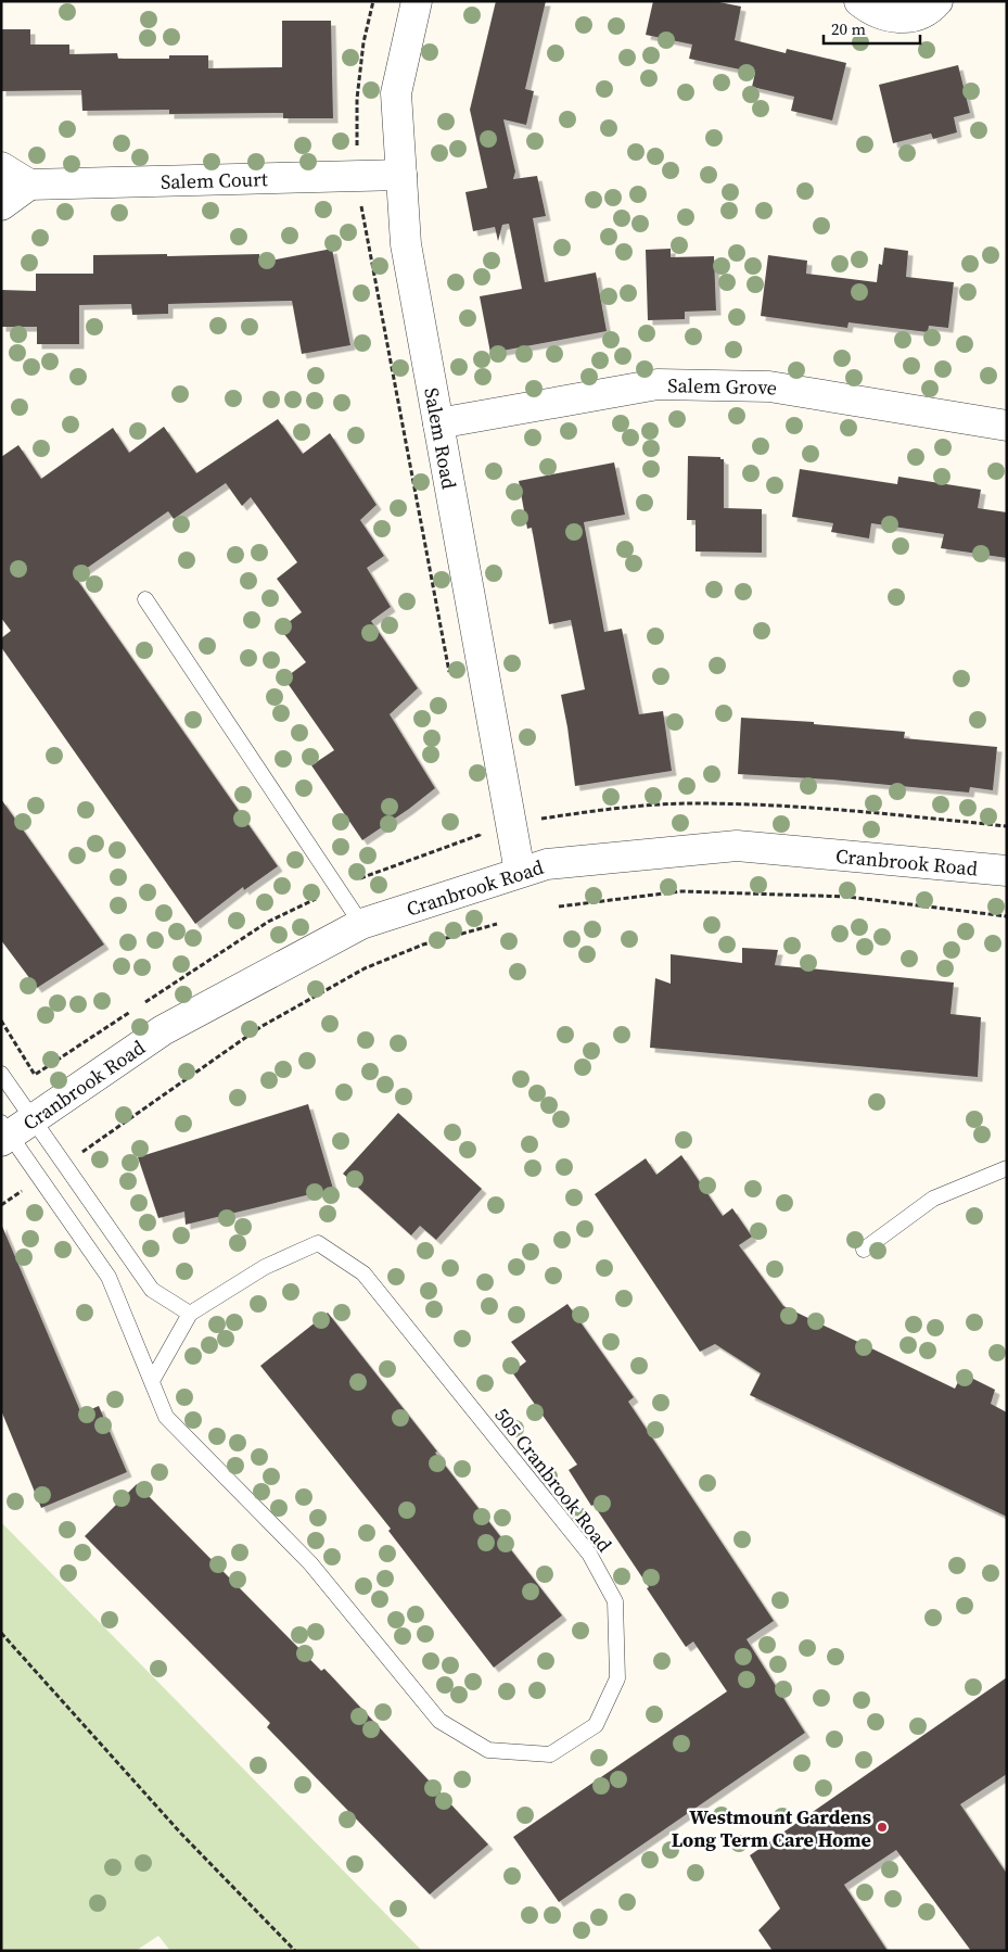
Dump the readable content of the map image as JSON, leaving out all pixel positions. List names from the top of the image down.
{
  "streets": {
    "street": [
      "Salem Court",
      "Salem Grove",
      "Salem Road",
      "Cranbrook Road"
    ],
    "lane": ["505 Cranbrook Road"]
  },
  "crossings": [
    ["Salem Court", "Salem Road"],
    ["Salem Grove", "Salem Road"],
    ["Salem Road", "Cranbrook Road"],
    ["Cranbrook Road", "505 Cranbrook Road"]
  ],
  "places": ["Westmount Gardens Long Term Care Home"],
  "scale_bar": "20 m"
}
